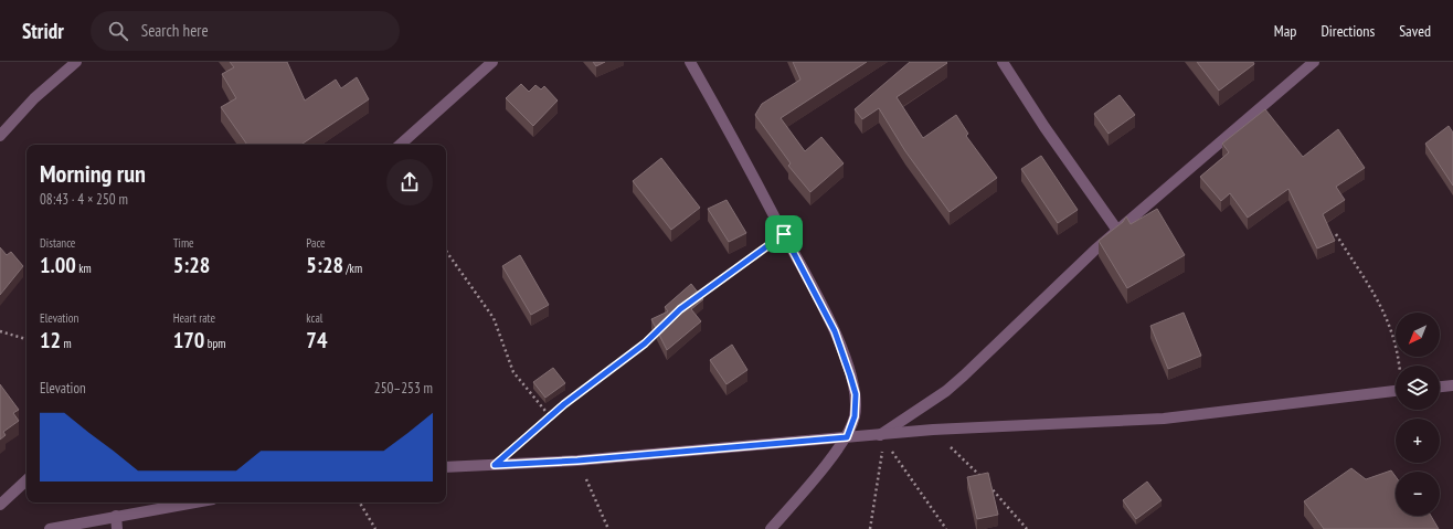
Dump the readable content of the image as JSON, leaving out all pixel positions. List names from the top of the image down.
{
  "north": "bottom left",
  "page": {
    "header": "Stridr",
    "search": "Search here",
    "nav": ["Map", "Directions", "Saved"],
    "heading": ["Morning run", "08:43 · 4 × 250 m"],
    "stats": [
      ["Distance", "1.00 km"],
      ["Time", "5:28"],
      ["Pace", "5:28 /km"],
      ["Elevation", "12 m"],
      ["Heart rate", "170 bpm"],
      ["kcal", "74"]
    ],
    "map_buttons": ["+", "−"],
    "chart": ["Elevation", "250–253 m"]
  }
}
